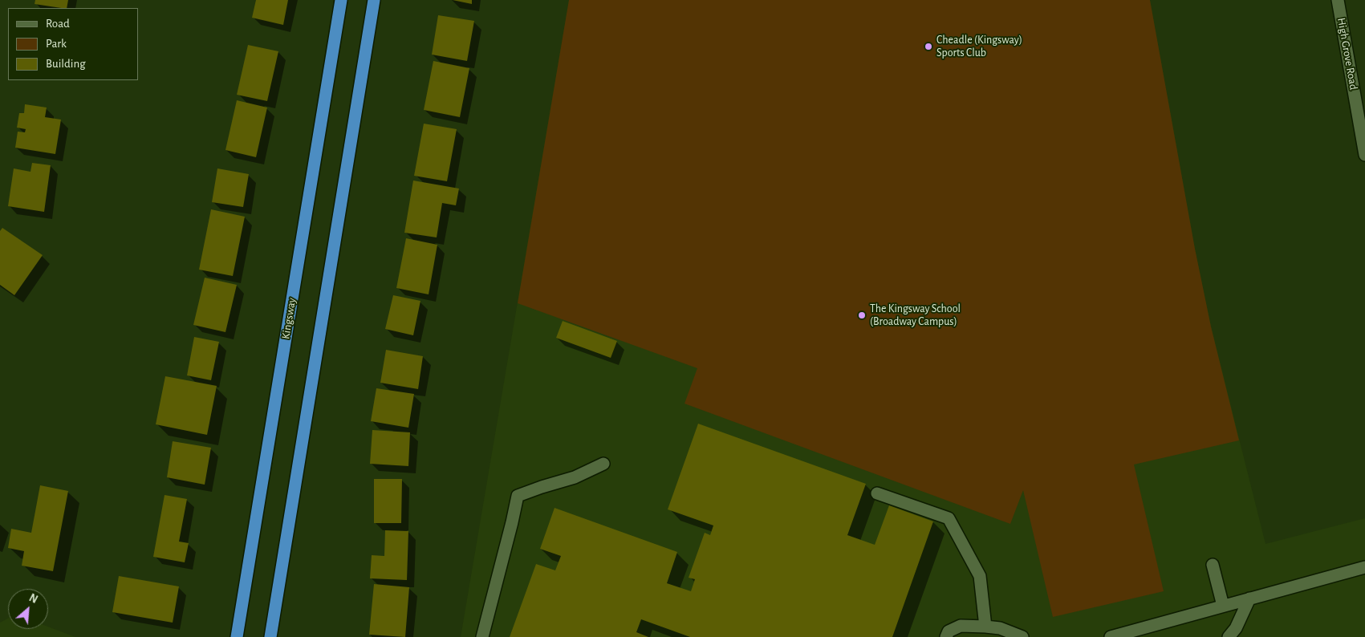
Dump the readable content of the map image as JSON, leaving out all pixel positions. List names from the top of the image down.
{
  "streets": {
    "highway": ["Kingsway"],
    "street": ["High Grove Road"]
  },
  "places": ["Cheadle (Kingsway) Sports Club", "The Kingsway School (Broadway Campus)"],
  "legend": ["Road", "Park", "Building"],
  "north": "top right"
}
